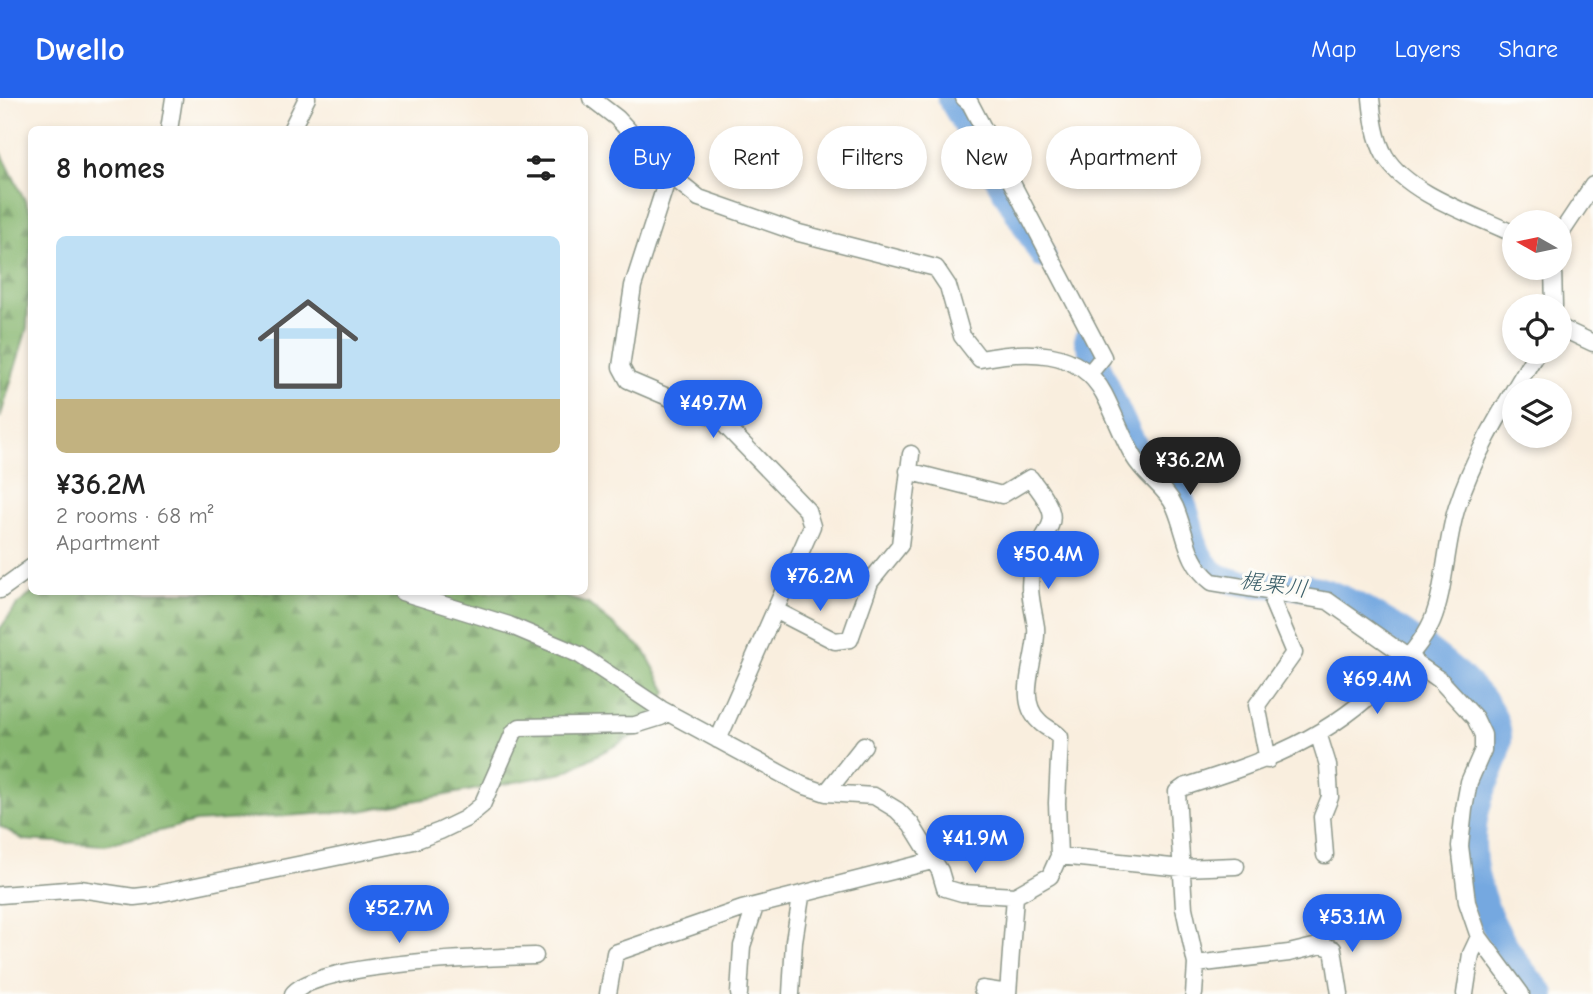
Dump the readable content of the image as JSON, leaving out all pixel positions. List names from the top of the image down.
{
  "water": ["梶栗川"],
  "north": "left",
  "page": {
    "header": "Dwello",
    "nav": ["Map", "Layers", "Share"],
    "chip": [
      "Buy",
      "Rent",
      "Filters",
      "New",
      "Apartment"
    ],
    "heading": "8 homes",
    "list": [
      {
        "name": "¥36.2M",
        "note": "2 rooms · 68 m² · Apartment"
      }
    ],
    "price": [
      "¥49.7M",
      "¥36.2M",
      "¥50.4M",
      "¥76.2M",
      "¥69.4M",
      "¥41.9M",
      "¥52.7M",
      "¥53.1M"
    ]
  }
}
